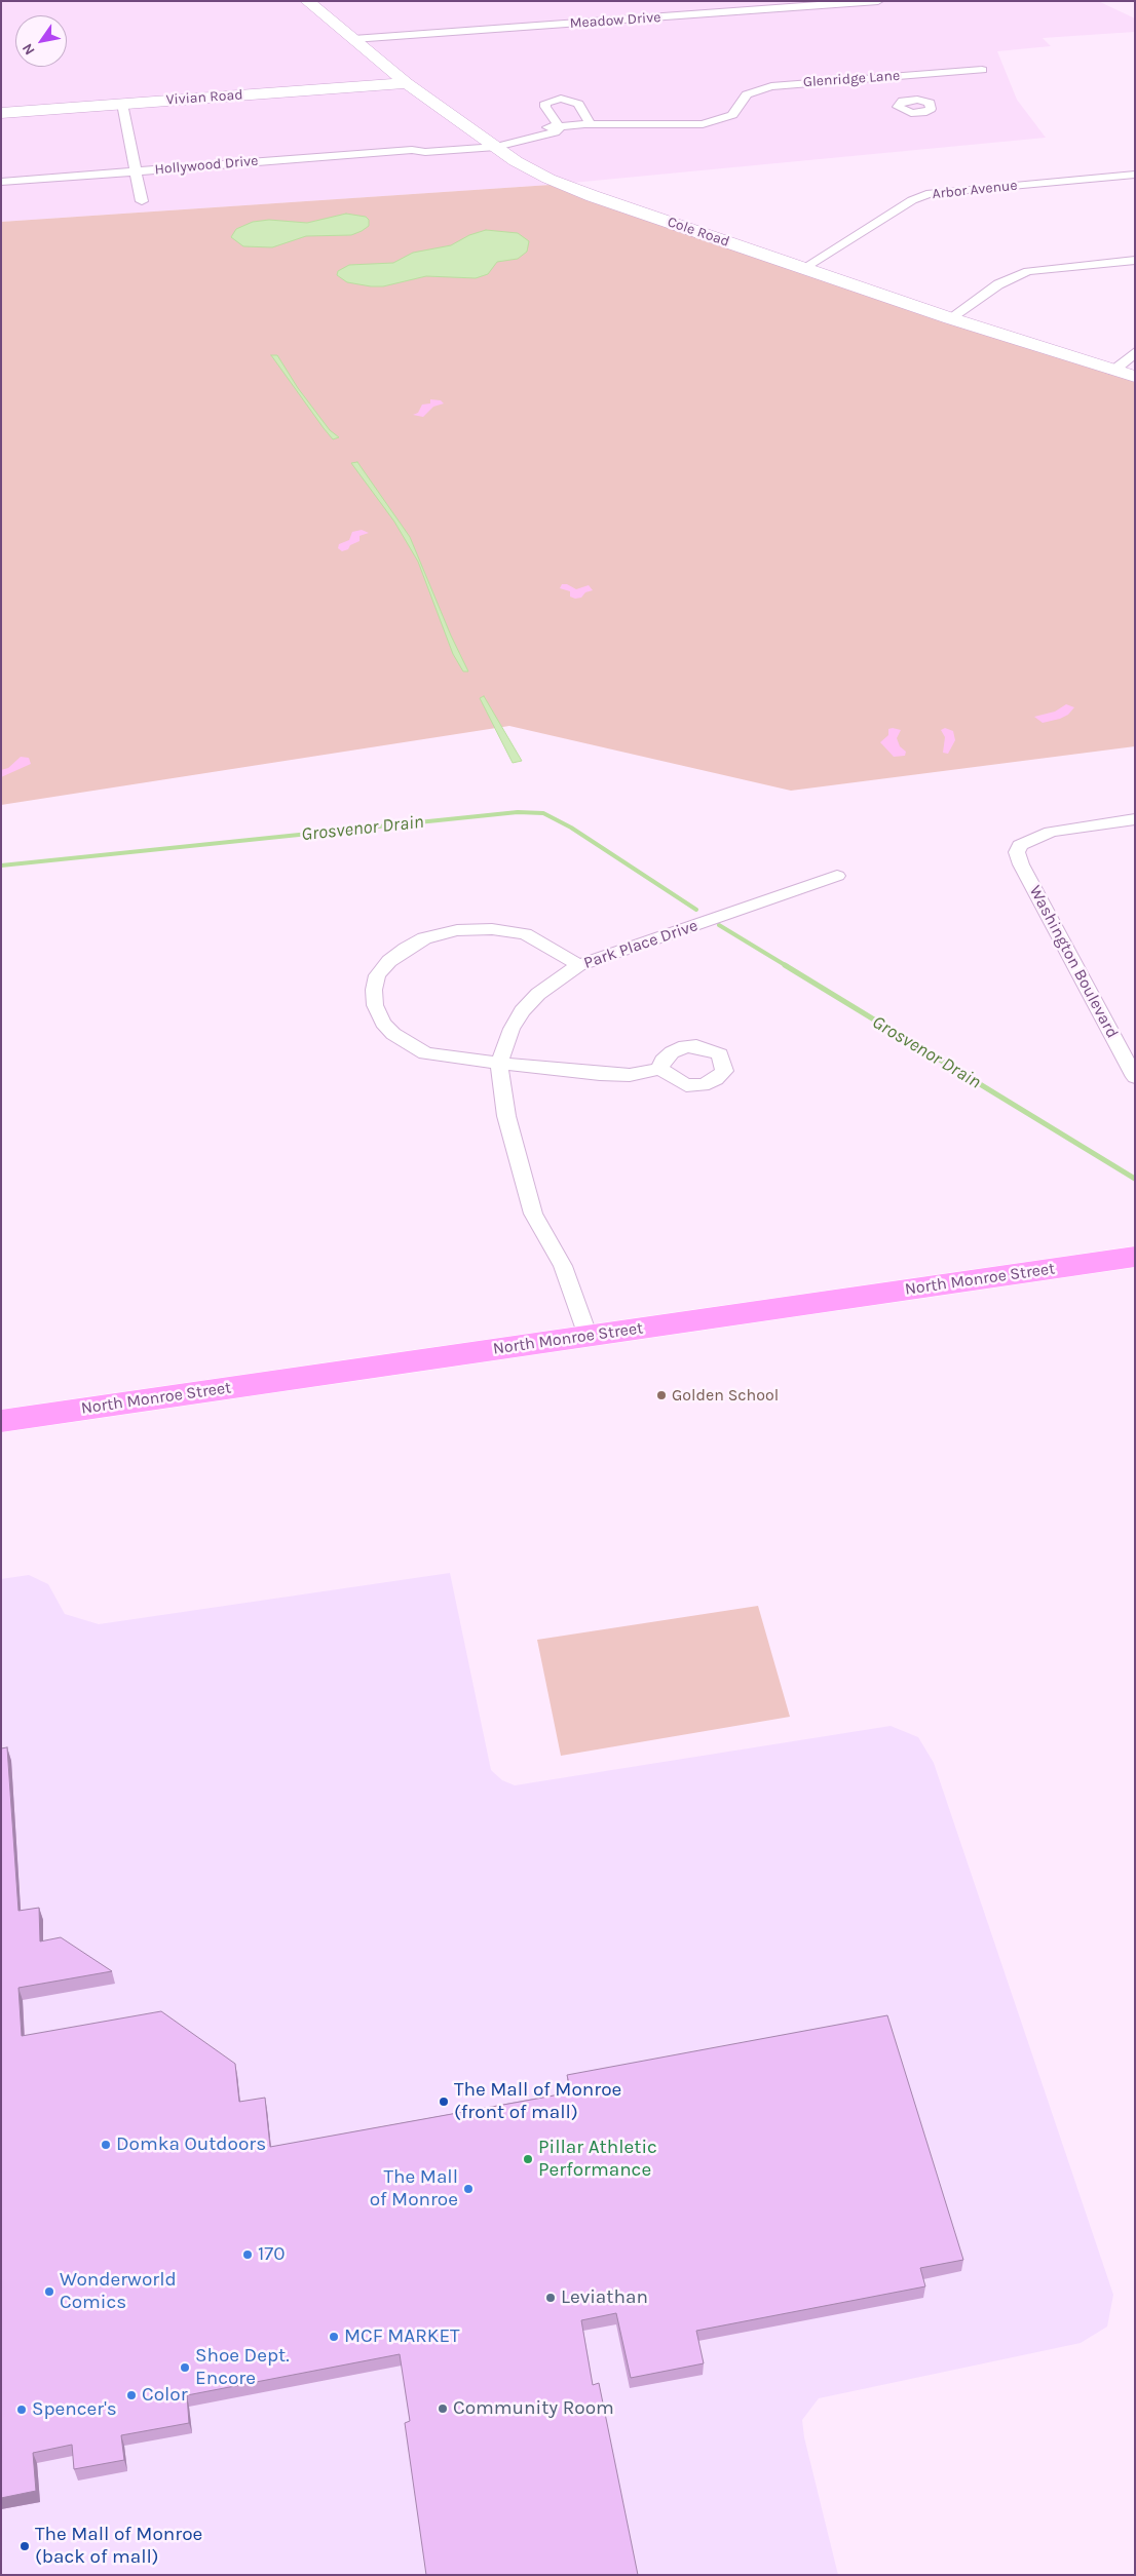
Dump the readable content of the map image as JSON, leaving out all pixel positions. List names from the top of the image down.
{
  "streets": {
    "main road": ["North Monroe Street"],
    "street": [
      "Meadow Drive",
      "Glenridge Lane",
      "Vivian Road",
      "Hollywood Drive",
      "Arbor Avenue",
      "Cole Road",
      "Park Place Drive",
      "Washington Boulevard"
    ]
  },
  "crossings": [
    ["Meadow Drive", "Cole Road"],
    ["Vivian Road", "Cole Road"],
    ["Hollywood Drive", "Cole Road"],
    ["Arbor Avenue", "Cole Road"],
    ["Park Place Drive", "North Monroe Street"]
  ],
  "water": ["Grosvenor Drain"],
  "places": [
    "Golden School",
    "The Mall of Monroe (front of mall)",
    "Domka Outdoors",
    "Pillar Athletic Performance",
    "The Mall of Monroe",
    "170",
    "Wonderworld Comics",
    "Leviathan",
    "MCF MARKET",
    "Shoe Dept. Encore",
    "Color",
    "Community Room",
    "Spencer's",
    "The Mall of Monroe (back of mall)"
  ],
  "north": "bottom left"
}
